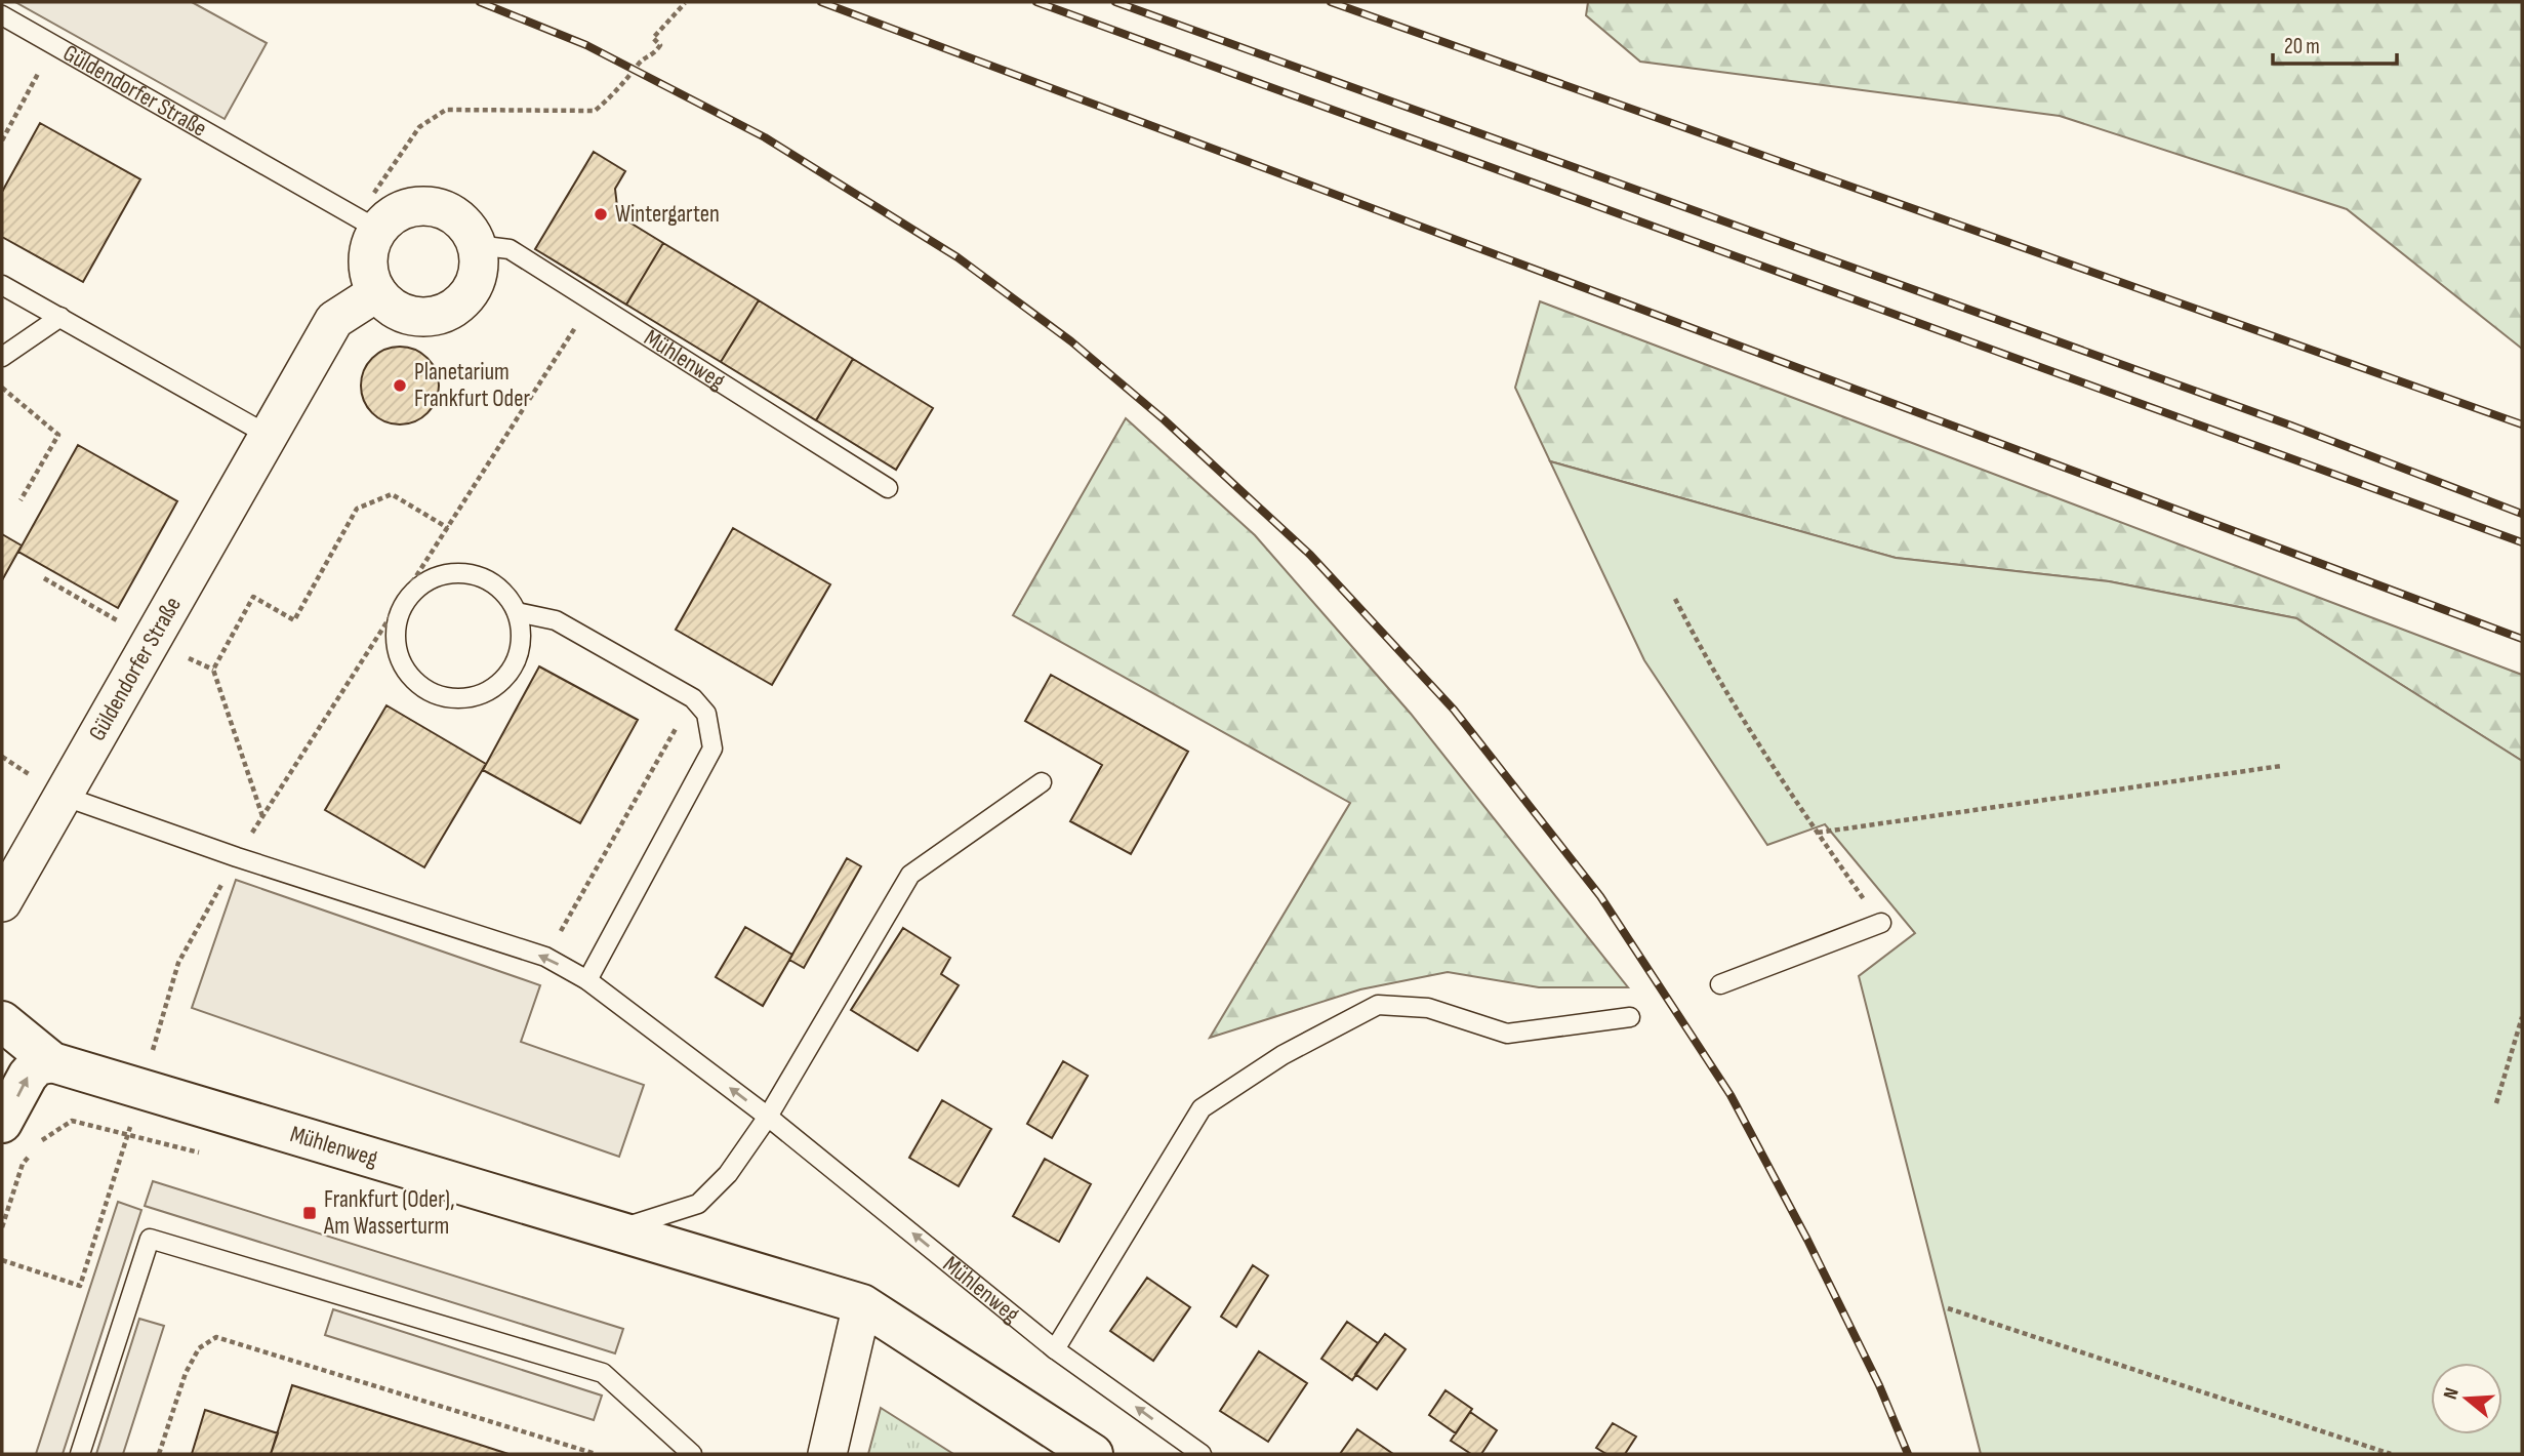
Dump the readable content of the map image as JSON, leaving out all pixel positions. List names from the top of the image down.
{
  "streets": {
    "street": ["Güldendorfer Straße", "Mühlenweg"]
  },
  "crossings": [
    ["Güldendorfer Straße", "Mühlenweg"]
  ],
  "places": {
    "other": ["Wintergarten", "Planetarium Frankfurt Oder"],
    "transit": ["Frankfurt (Oder), Am Wasserturm"]
  },
  "scale_bar": "20 m",
  "north": "left"
}
